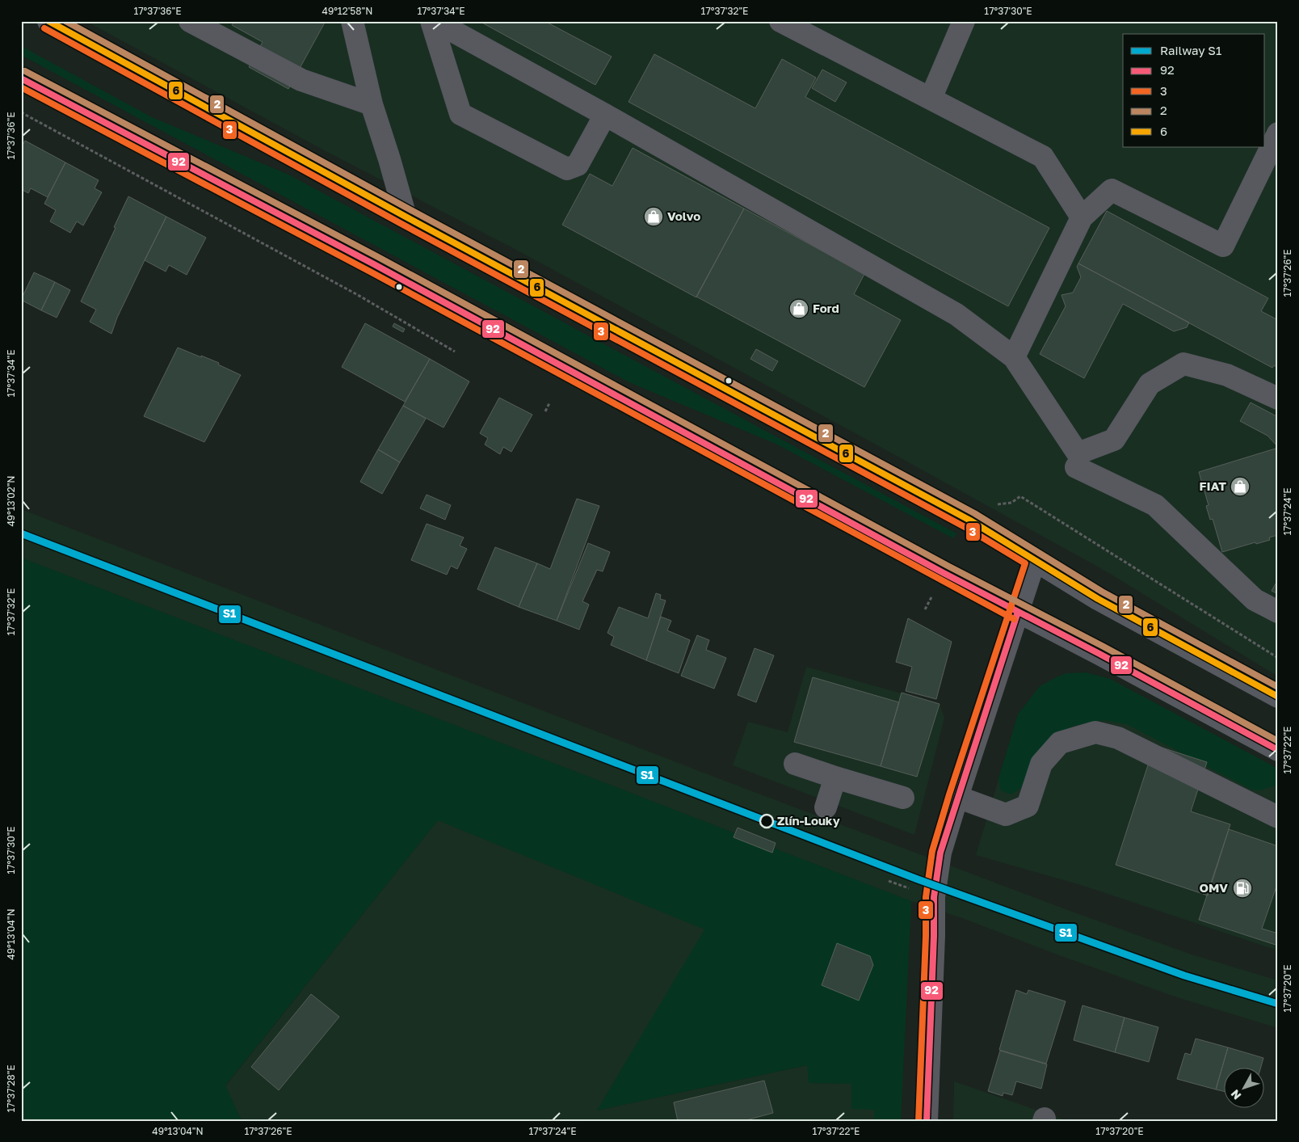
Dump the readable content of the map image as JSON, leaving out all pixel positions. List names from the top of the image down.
{
  "places": {
    "shop": ["Volvo", "Ford", "FIAT"],
    "other": ["Zlín-Louky"],
    "fuel station": ["OMV"]
  },
  "lines": [
    "transit line 2",
    "transit line 6",
    "transit line 3",
    "transit line 92",
    "rail line S1"
  ],
  "legend": [
    "Railway S1",
    "92",
    "3",
    "2",
    "6"
  ],
  "north": "bottom left",
  "coordinates": [
    "17°37'36\"E",
    "49°12'58\"N",
    "17°37'34\"E",
    "17°37'32\"E",
    "17°37'30\"E",
    "17°37'26\"E",
    "49°13'02\"N",
    "17°37'24\"E",
    "17°37'22\"E",
    "49°13'04\"N",
    "17°37'20\"E",
    "17°37'28\"E"
  ]
}
